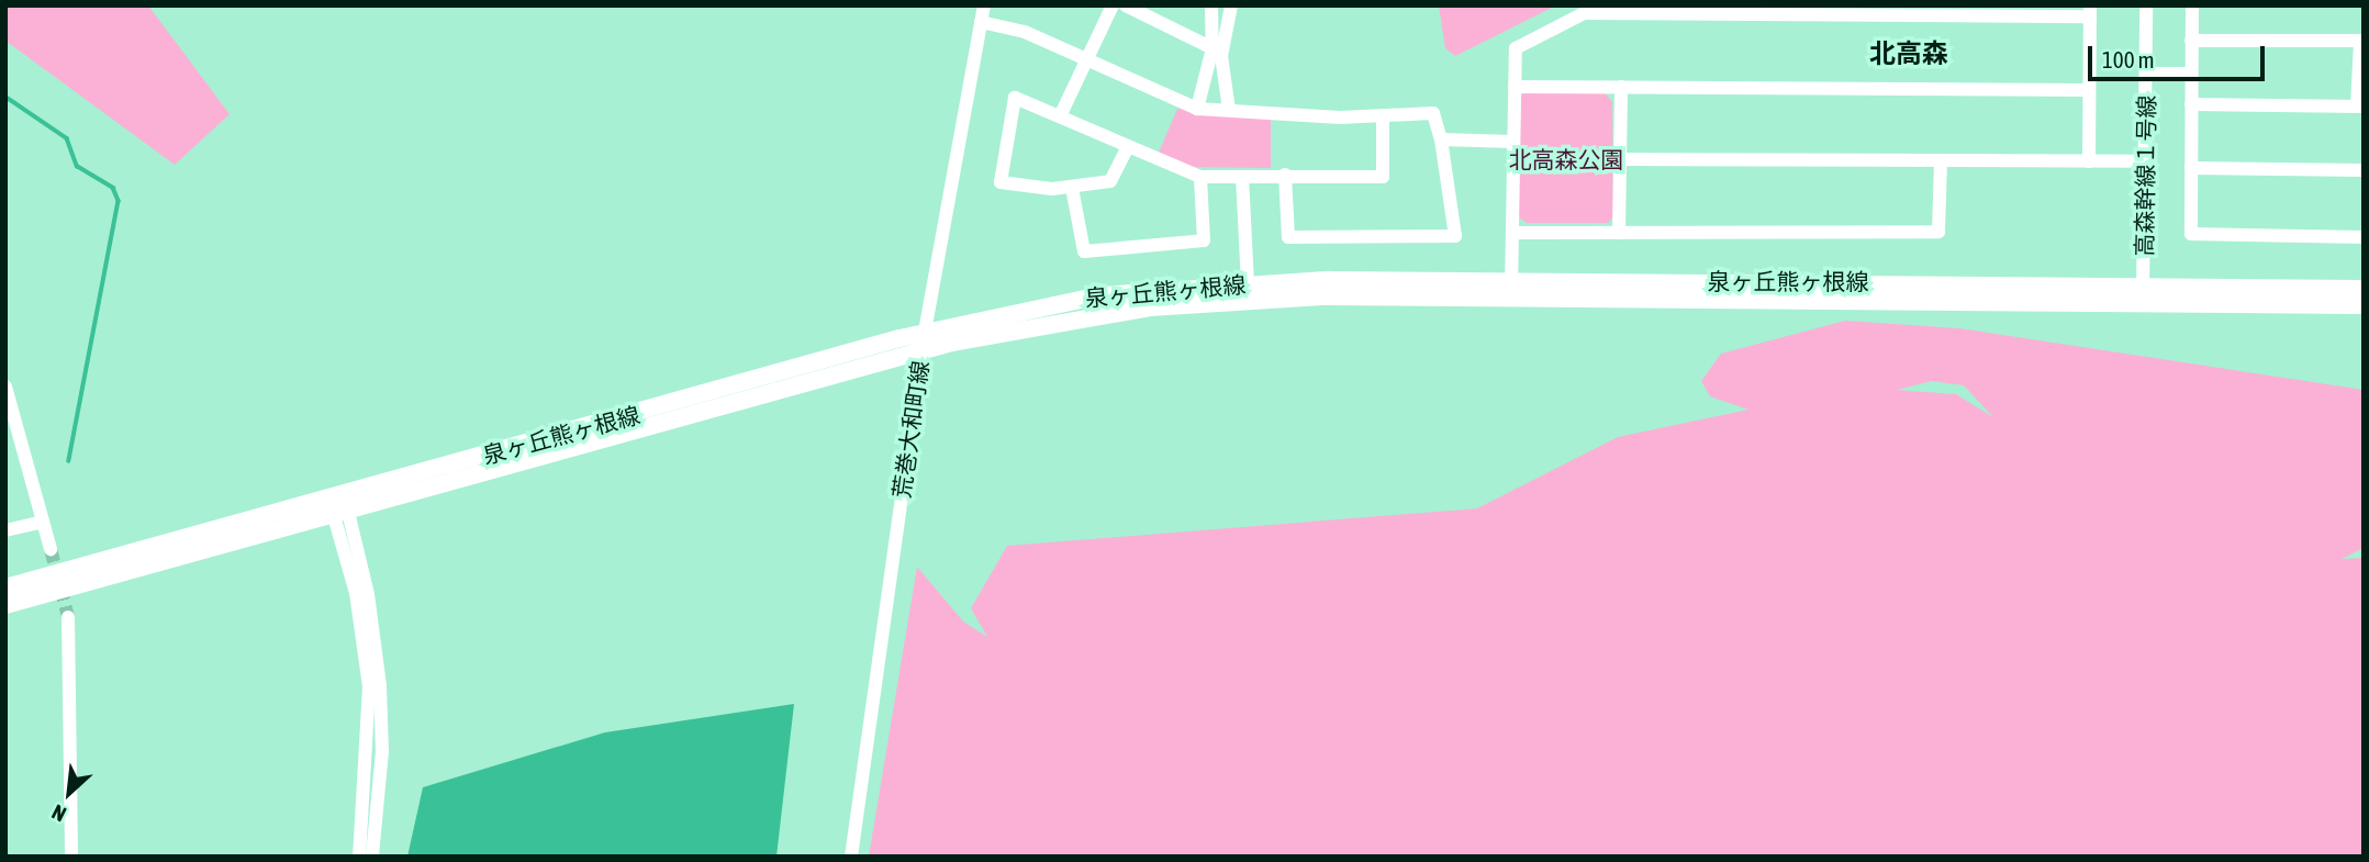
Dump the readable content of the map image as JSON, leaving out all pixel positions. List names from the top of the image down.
{
  "streets": {
    "main road": ["泉ヶ丘熊ヶ根線"],
    "street": ["高森幹線１号線", "荒巻大和町線"]
  },
  "crossings": [
    ["高森幹線１号線", "泉ヶ丘熊ヶ根線"],
    ["泉ヶ丘熊ヶ根線", "荒巻大和町線"]
  ],
  "districts": ["北高森"],
  "parks": ["北高森公園"],
  "scale_bar": "100 m",
  "north": "bottom left"
}
